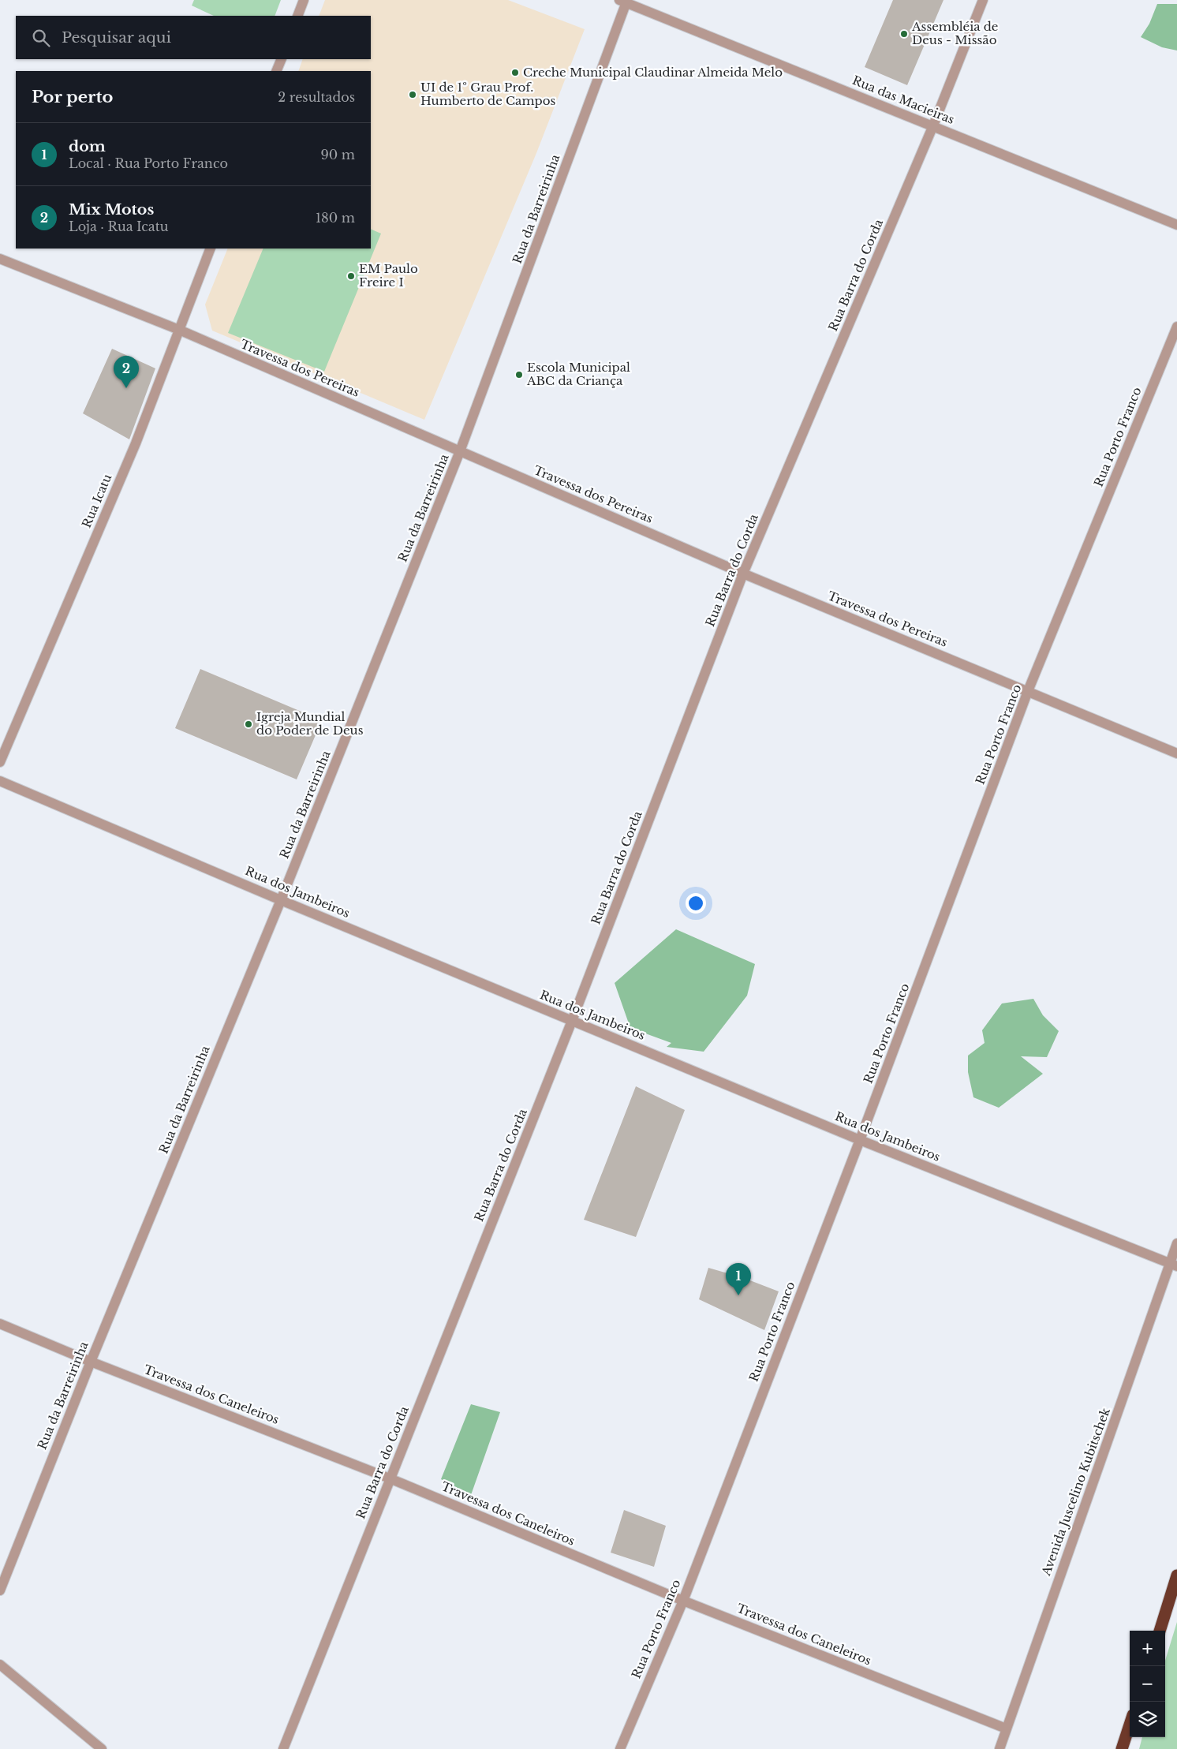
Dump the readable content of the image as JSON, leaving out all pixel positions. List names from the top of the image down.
{
  "streets": {
    "street": [
      "Rua das Macieiras",
      "Rua da Barreirinha",
      "Rua Barra do Corda",
      "Travessa dos Pereiras",
      "Rua Porto Franco",
      "Rua Icatu",
      "Rua dos Jambeiros",
      "Travessa dos Caneleiros",
      "Avenida Juscelino Kubitschek"
    ]
  },
  "crossings": [
    ["Rua das Macieiras", "Rua da Barreirinha"],
    ["Rua das Macieiras", "Rua Barra do Corda"],
    ["Rua da Barreirinha", "Travessa dos Pereiras"],
    ["Rua da Barreirinha", "Rua dos Jambeiros"],
    ["Rua da Barreirinha", "Travessa dos Caneleiros"],
    ["Rua Barra do Corda", "Travessa dos Pereiras"],
    ["Rua Barra do Corda", "Rua dos Jambeiros"],
    ["Rua Barra do Corda", "Travessa dos Caneleiros"],
    ["Travessa dos Pereiras", "Rua Porto Franco"],
    ["Travessa dos Pereiras", "Rua Icatu"],
    ["Rua Porto Franco", "Rua dos Jambeiros"],
    ["Rua Porto Franco", "Travessa dos Caneleiros"],
    ["Rua dos Jambeiros", "Avenida Juscelino Kubitschek"],
    ["Travessa dos Caneleiros", "Avenida Juscelino Kubitschek"]
  ],
  "places": [
    "Assembléia de Deus - Missão",
    "Creche Municipal Claudinar Almeida Melo",
    "UI de 1º Grau Prof. Humberto de Campos",
    "EM Paulo Freire I",
    "Escola Municipal ABC da Criança",
    "Igreja Mundial do Poder de Deus"
  ],
  "page": {
    "search": "Pesquisar aqui",
    "heading": ["Por perto", "2 resultados"],
    "list": [
      {
        "mark": "1",
        "name": "dom",
        "note": "Local · Rua Porto Franco",
        "value": "90 m"
      },
      {
        "mark": "2",
        "name": "Mix Motos",
        "note": "Loja · Rua Icatu",
        "value": "180 m"
      }
    ],
    "pins": ["2", "1"],
    "map_buttons": ["+", "−"]
  }
}
